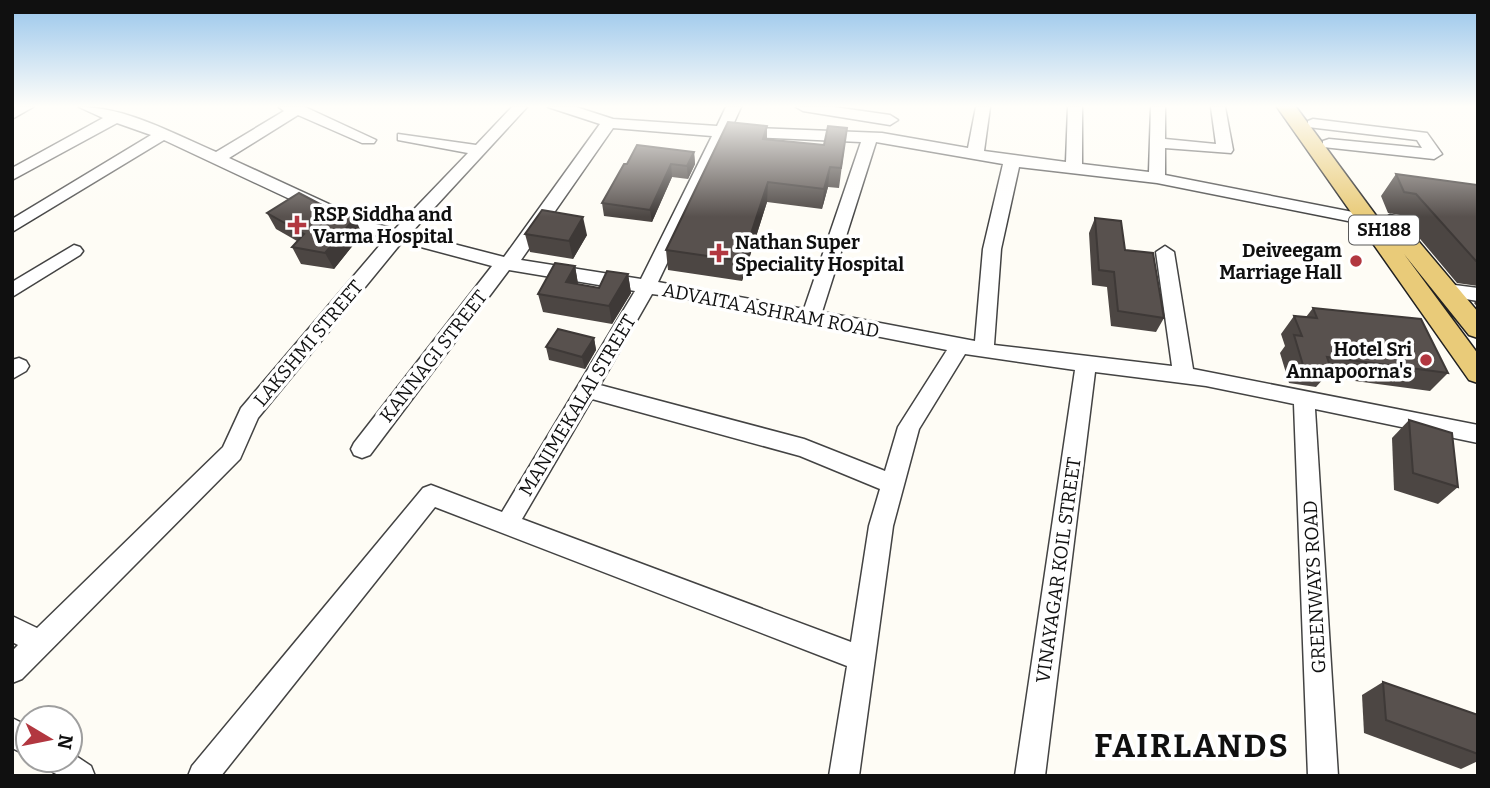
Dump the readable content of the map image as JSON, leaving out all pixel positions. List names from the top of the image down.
{
  "streets": {
    "main road": ["SH188"],
    "street": [
      "ADVAITA ASHRAM ROAD",
      "LAKSHMI STREET",
      "KANNAGI STREET",
      "MANIMEKALAI STREET",
      "VINAYAGAR KOIL STREET",
      "GREENWAYS ROAD"
    ]
  },
  "crossings": [
    ["ADVAITA ASHRAM ROAD", "LAKSHMI STREET"],
    ["ADVAITA ASHRAM ROAD", "KANNAGI STREET"],
    ["ADVAITA ASHRAM ROAD", "MANIMEKALAI STREET"],
    ["ADVAITA ASHRAM ROAD", "VINAYAGAR KOIL STREET"],
    ["ADVAITA ASHRAM ROAD", "GREENWAYS ROAD"]
  ],
  "districts": ["FAIRLANDS"],
  "places": {
    "health": ["RSP Siddha and Varma Hospital", "Nathan Super Speciality Hospital"],
    "other": ["Deiveegam Marriage Hall", "Hotel Sri Annapoorna's"]
  },
  "north": "right"
}
